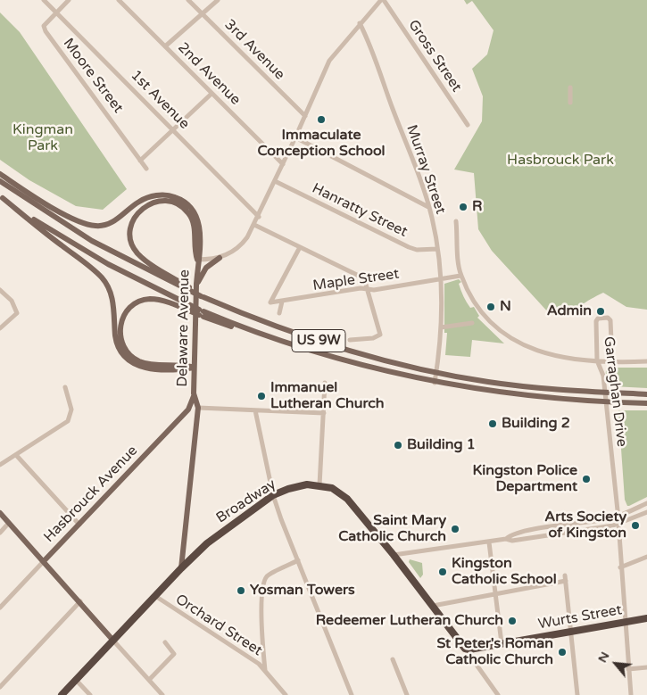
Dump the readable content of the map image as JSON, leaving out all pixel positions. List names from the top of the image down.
{
  "streets": {
    "highway": ["Broadway", "Wurts Street"],
    "main road": ["Delaware Avenue", "US 9W", "Hasbrouck Avenue"],
    "street": [
      "3rd Avenue",
      "Gross Street",
      "2nd Avenue",
      "Moore Street",
      "1st Avenue",
      "Murray Street",
      "Hanratty Street",
      "Maple Street",
      "Garraghan Drive",
      "Orchard Street"
    ]
  },
  "crossings": [
    ["3rd Avenue", "Delaware Avenue"],
    ["Gross Street", "Delaware Avenue"],
    ["2nd Avenue", "Delaware Avenue"],
    ["Moore Street", "1st Avenue"],
    ["1st Avenue", "Delaware Avenue"],
    ["Murray Street", "Hanratty Street"],
    ["Murray Street", "Maple Street"],
    ["Murray Street", "Delaware Avenue"],
    ["Murray Street", "US 9W"],
    ["Hanratty Street", "Delaware Avenue"],
    ["Delaware Avenue", "Hasbrouck Avenue"],
    ["Delaware Avenue", "Broadway"],
    ["US 9W", "Garraghan Drive"],
    ["Garraghan Drive", "Wurts Street"],
    ["Broadway", "Wurts Street"],
    ["Broadway", "Orchard Street"]
  ],
  "parks": ["Kingman Park", "Hasbrouck Park"],
  "places": [
    "Immaculate Conception School",
    "R",
    "N",
    "Admin",
    "Immanuel Lutheran Church",
    "Building 2",
    "Building 1",
    "Kingston Police Department",
    "Arts Society of Kingston",
    "Saint Mary Catholic Church",
    "Kingston Catholic School",
    "Yosman Towers",
    "Redeemer Lutheran Church",
    "St Peter's Roman Catholic Church"
  ],
  "north": "top left"
}
